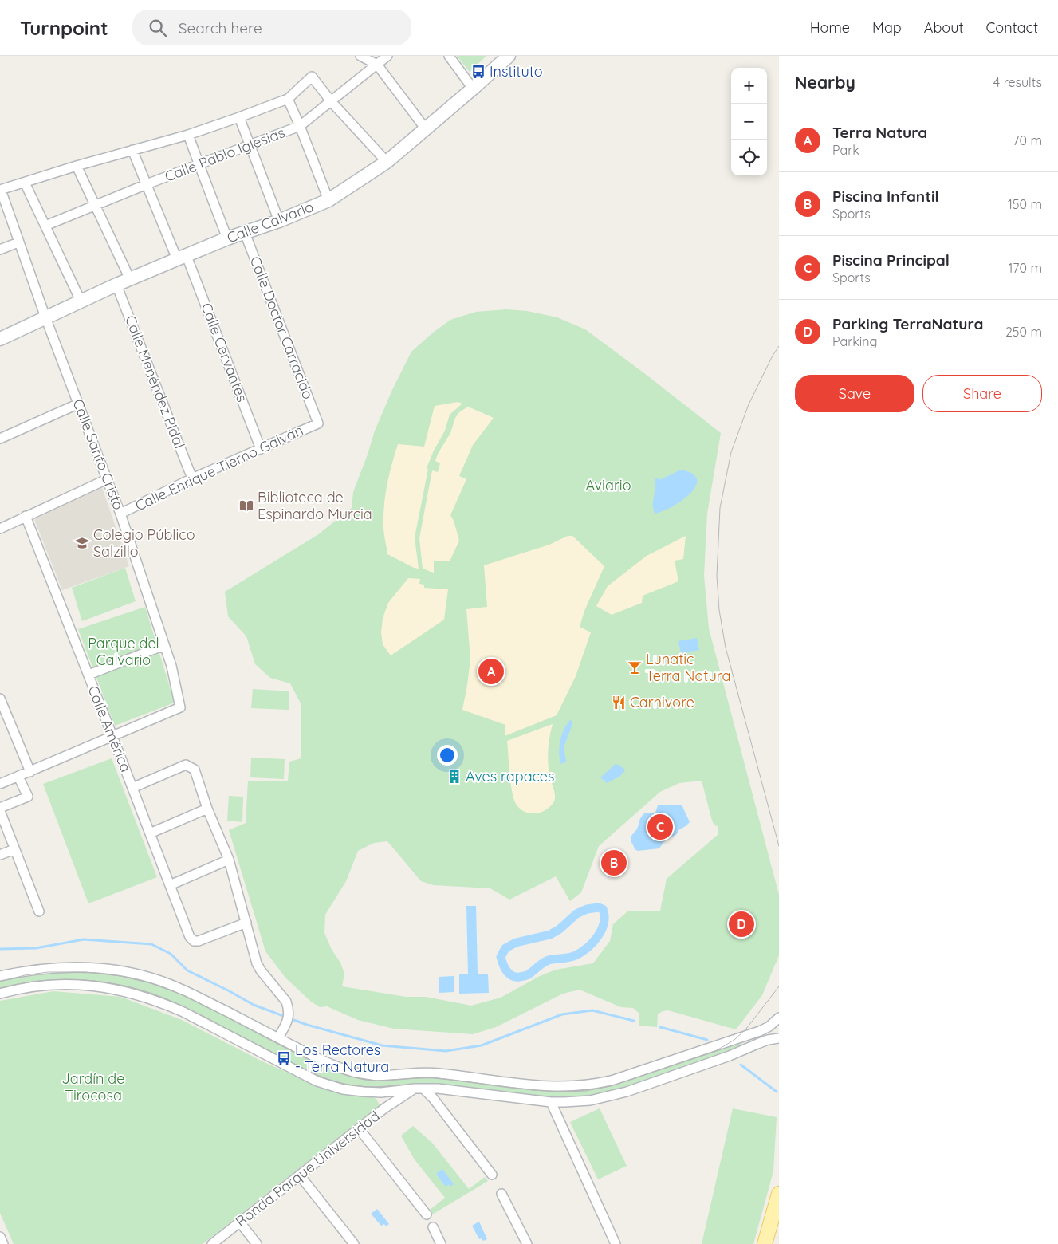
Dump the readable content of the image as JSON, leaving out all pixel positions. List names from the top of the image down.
{
  "streets": {
    "main road": ["Calle Calvario"],
    "street": [
      "Calle Pablo Iglesias",
      "Calle Doctor Carracido",
      "Calle Cervantes",
      "Calle Menéndez Pidal",
      "Calle Santo Cristo",
      "Calle Enrique Tierno Galván",
      "Calle América",
      "Ronda Parque Universidad"
    ]
  },
  "crossings": [
    ["Calle Pablo Iglesias", "Calle Cervantes"],
    ["Calle Calvario", "Calle Doctor Carracido"],
    ["Calle Calvario", "Calle Cervantes"],
    ["Calle Calvario", "Calle Menéndez Pidal"],
    ["Calle Calvario", "Calle Santo Cristo"],
    ["Calle Doctor Carracido", "Calle Enrique Tierno Galván"],
    ["Calle Cervantes", "Calle Enrique Tierno Galván"],
    ["Calle Menéndez Pidal", "Calle Enrique Tierno Galván"],
    ["Calle Santo Cristo", "Calle Enrique Tierno Galván"],
    ["Calle Santo Cristo", "Calle América"]
  ],
  "parks": ["Aviario", "Parque del Calvario", "Jardín de Tirocosa"],
  "places": {
    "bus stop": ["Instituto", "Los Rectores - Terra Natura"],
    "library": ["Biblioteca de Espinardo Murcia"],
    "school or university": ["Colegio Público Salzillo"],
    "bar": ["Lunatic Terra Natura"],
    "restaurant": ["Carnivore"],
    "building": ["Aves rapaces"]
  },
  "page": {
    "header": "Turnpoint",
    "search": "Search here",
    "nav": [
      "Home",
      "Map",
      "About",
      "Contact"
    ],
    "heading": ["Nearby", "4 results"],
    "map_buttons": ["+", "−"],
    "list": [
      {
        "mark": "A",
        "name": "Terra Natura",
        "note": "Park",
        "value": "70 m"
      },
      {
        "mark": "B",
        "name": "Piscina Infantil",
        "note": "Sports",
        "value": "150 m"
      },
      {
        "mark": "C",
        "name": "Piscina Principal",
        "note": "Sports",
        "value": "170 m"
      },
      {
        "mark": "D",
        "name": "Parking TerraNatura",
        "note": "Parking",
        "value": "250 m"
      }
    ],
    "buttons": ["Save", "Share"],
    "pins": [
      "A",
      "C",
      "B",
      "D"
    ]
  }
}
